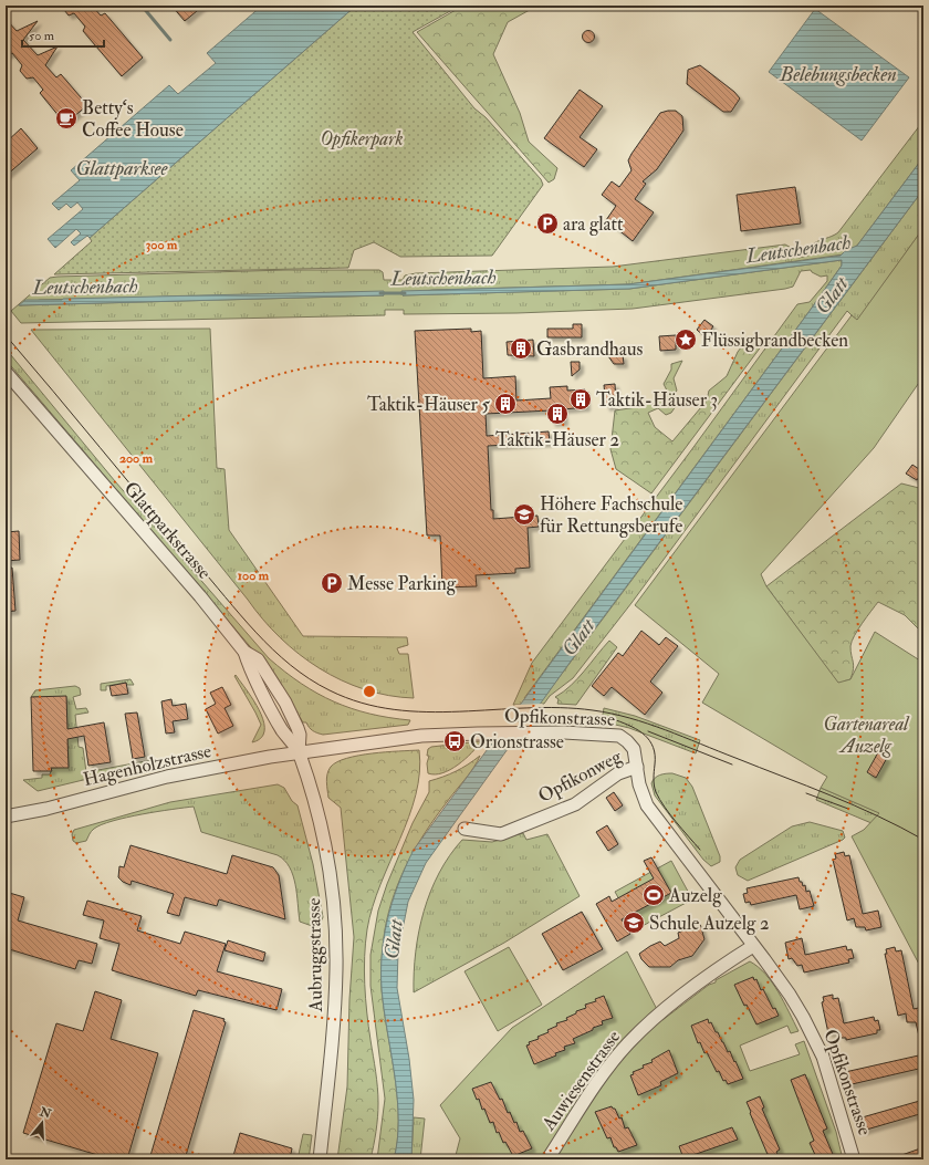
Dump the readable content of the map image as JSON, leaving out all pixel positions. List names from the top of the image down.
{
  "streets": {
    "street": [
      "Glattparkstrasse",
      "Opfikonstrasse",
      "Hagenholzstrasse",
      "Opfikonweg",
      "Aubruggstrasse",
      "Auwiesenstrasse"
    ]
  },
  "crossings": [
    ["Glattparkstrasse", "Opfikonstrasse"],
    ["Glattparkstrasse", "Hagenholzstrasse"],
    ["Glattparkstrasse", "Aubruggstrasse"],
    ["Opfikonstrasse", "Hagenholzstrasse"],
    ["Opfikonstrasse", "Opfikonweg"],
    ["Opfikonstrasse", "Aubruggstrasse"],
    ["Opfikonstrasse", "Auwiesenstrasse"],
    ["Hagenholzstrasse", "Aubruggstrasse"]
  ],
  "water": [
    "Belebungsbecken",
    "Glattparksee",
    "Leutschenbach",
    "Glatt"
  ],
  "parks": ["Opfikerpark", "Gartenareal Auzelg"],
  "places": {
    "cafe": ["Betty‘s Coffee House"],
    "parking": ["ara glatt", "Messe Parking"],
    "place": ["Flüssigbrandbecken"],
    "building": [
      "Gasbrandhaus",
      "Taktik-Häuser 3",
      "Taktik-Häuser 5",
      "Taktik-Häuser 2"
    ],
    "school or university": ["Höhere Fachschule für Rettungsberufe", "Schule Auzelg 2"],
    "bus stop": ["Orionstrasse"],
    "sports": ["Auzelg"]
  },
  "scale_bar": "50 m",
  "north": "top",
  "rings": ["300 m", "200 m", "100 m"]
}
